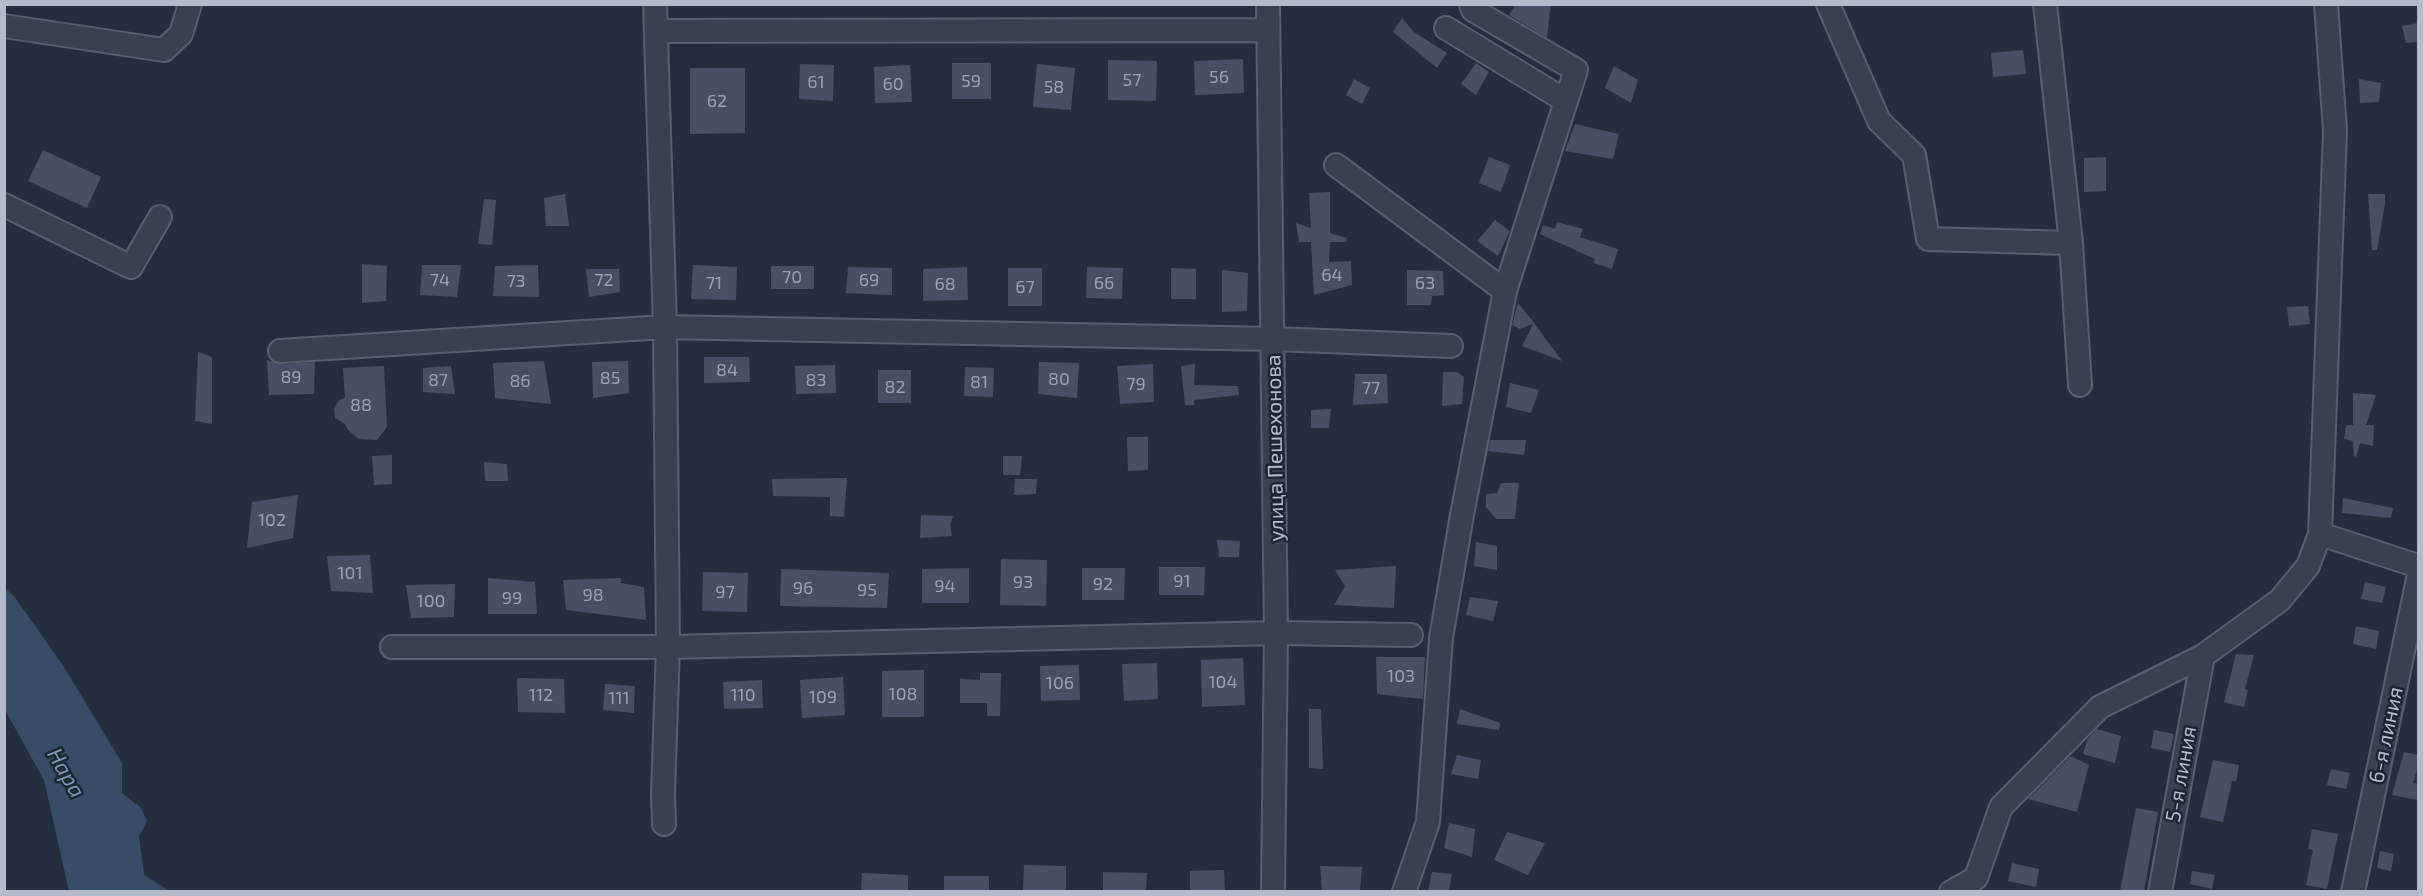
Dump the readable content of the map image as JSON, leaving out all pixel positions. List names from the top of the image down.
{
  "streets": {
    "street": ["улица Пешехонова", "6-я линия", "5-я линия"]
  },
  "water": ["Нара"],
  "house_numbers": [
    "56",
    "57",
    "59",
    "61",
    "60",
    "58",
    "62",
    "64",
    "70",
    "74",
    "72",
    "69",
    "73",
    "71",
    "66",
    "63",
    "68",
    "67",
    "84",
    "89",
    "85",
    "80",
    "87",
    "83",
    "86",
    "81",
    "79",
    "82",
    "77",
    "88",
    "102",
    "101",
    "91",
    "93",
    "92",
    "94",
    "96",
    "95",
    "97",
    "98",
    "99",
    "100",
    "103",
    "104",
    "106",
    "108",
    "112",
    "110",
    "109",
    "111"
  ]
}
